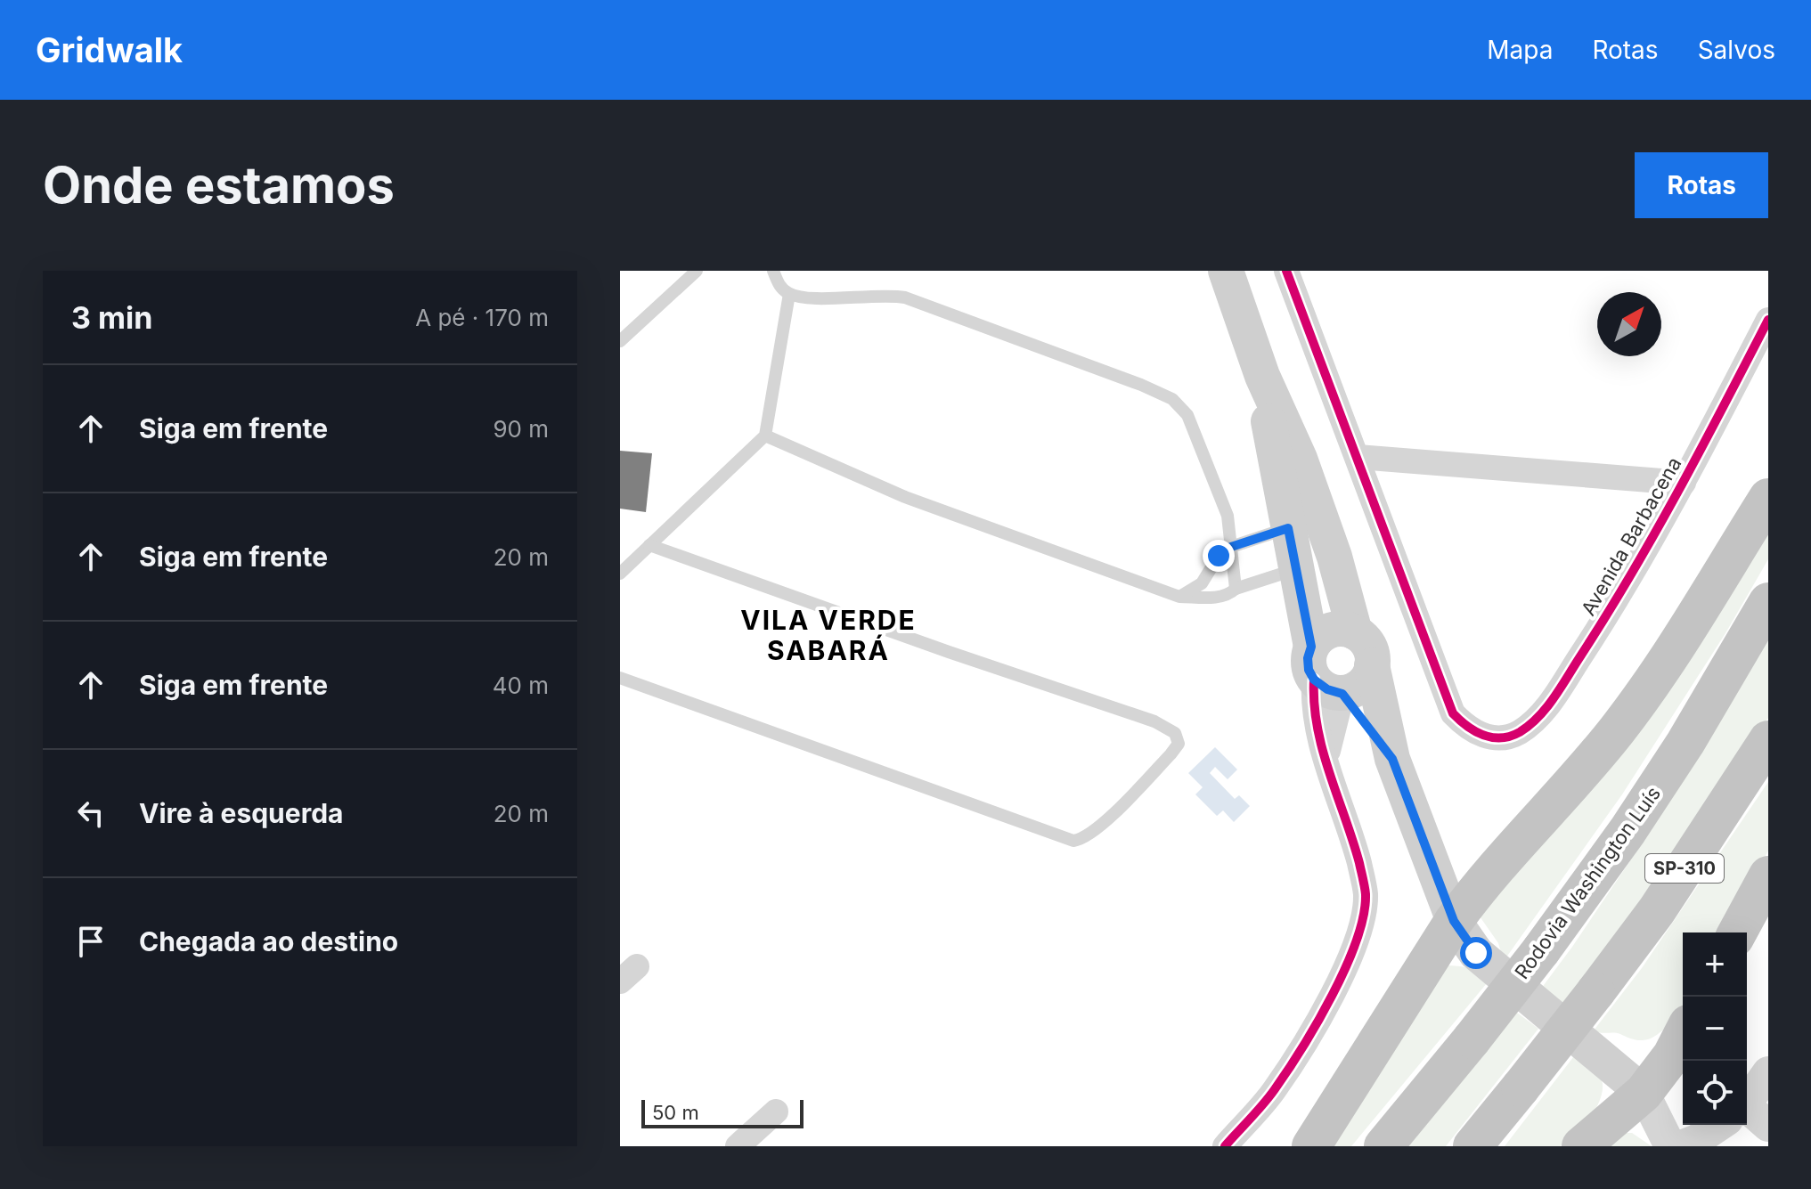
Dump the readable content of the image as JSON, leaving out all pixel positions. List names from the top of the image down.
{
  "streets": {
    "highway": ["SP-310", "Rodovia Washington Luís"],
    "street": ["Avenida Barbacena"]
  },
  "districts": ["VILA VERDE SABARÁ"],
  "scale_bar": "50 m",
  "north": "top right",
  "page": {
    "header": "Gridwalk",
    "nav": ["Mapa", "Rotas", "Salvos"],
    "buttons": "Rotas",
    "title": "Onde estamos",
    "heading": ["3 min", "A pé · 170 m"],
    "list": [
      ["Siga em frente", "90 m"],
      ["Siga em frente", "20 m"],
      ["Siga em frente", "40 m"],
      ["Vire à esquerda", "20 m"],
      "Chegada ao destino"
    ],
    "map_buttons": ["+", "−"],
    "scale": "50 m"
  }
}
